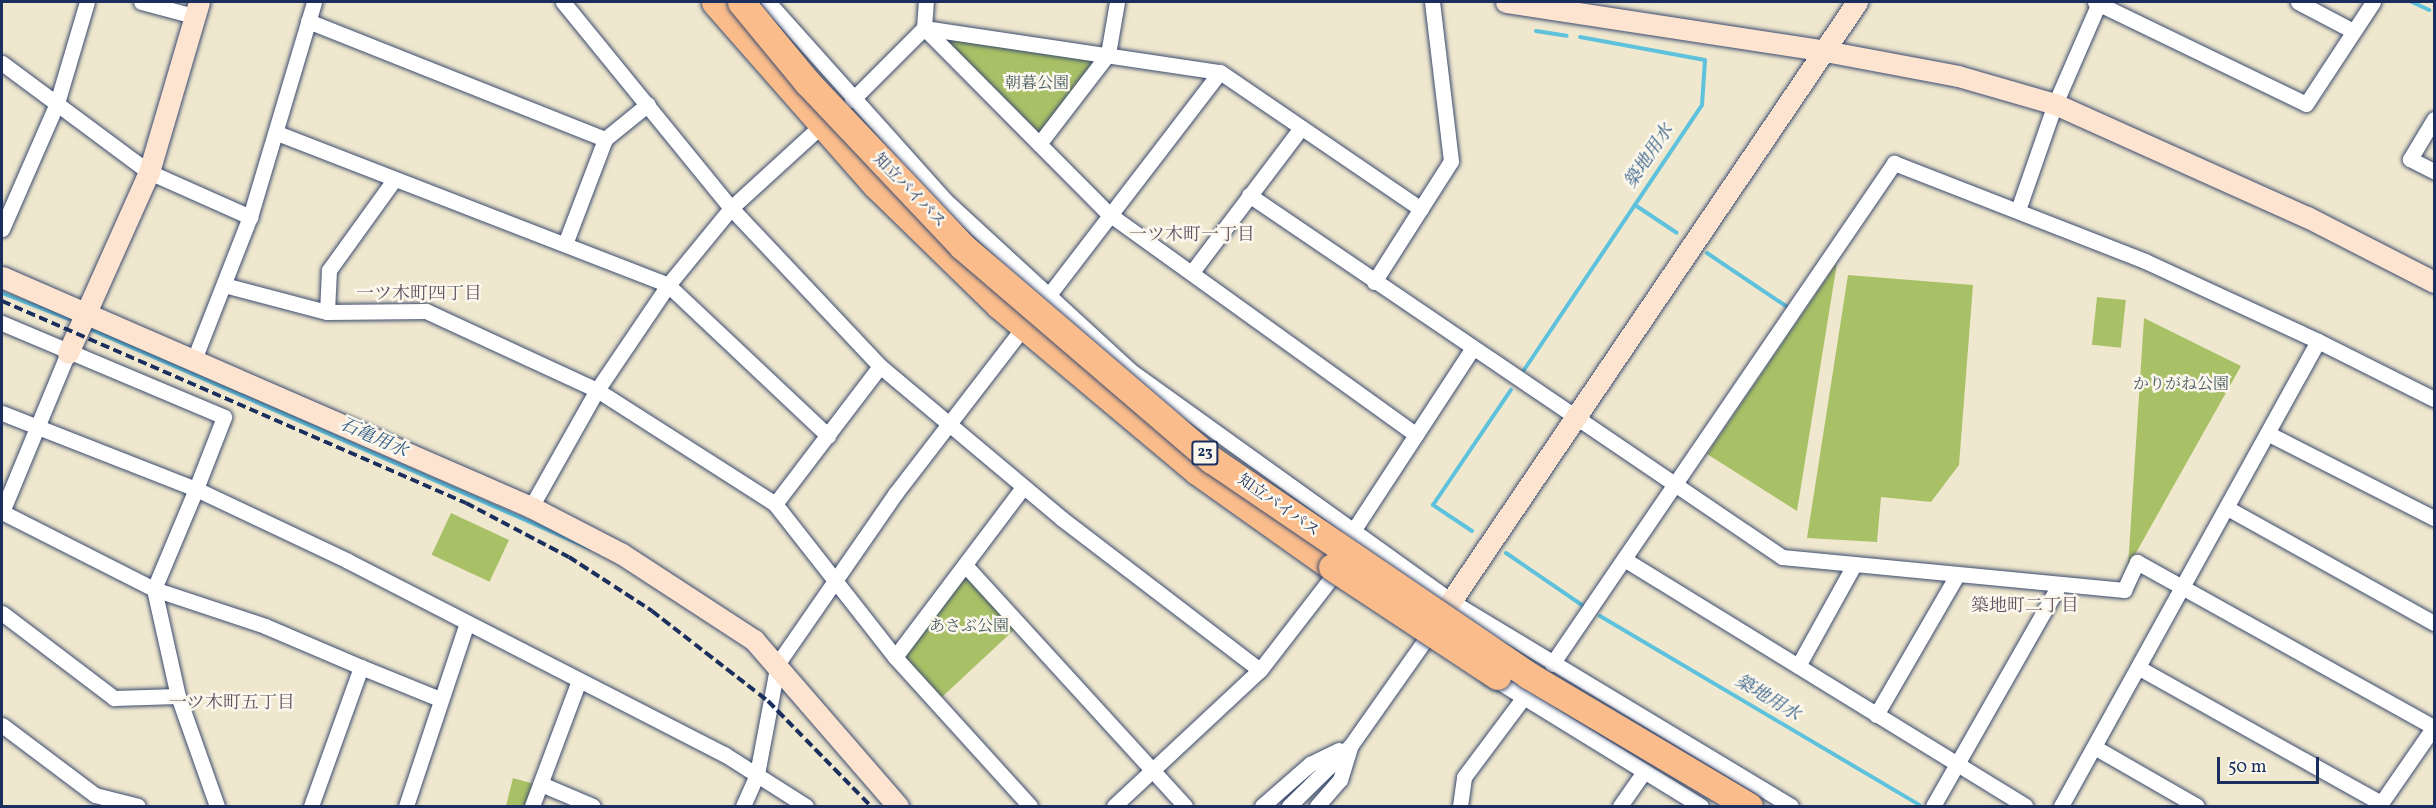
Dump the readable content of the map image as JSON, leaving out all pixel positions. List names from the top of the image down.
{
  "streets": {
    "highway": ["知立バイパス", "23"]
  },
  "districts": [
    "一ツ木町一丁目",
    "一ツ木町四丁目",
    "築地町二丁目",
    "一ツ木町五丁目"
  ],
  "water": ["築地用水", "石亀用水"],
  "parks": ["朝暮公園", "かりがね公園", "あさぶ公園"],
  "scale_bar": "50 m"
}
